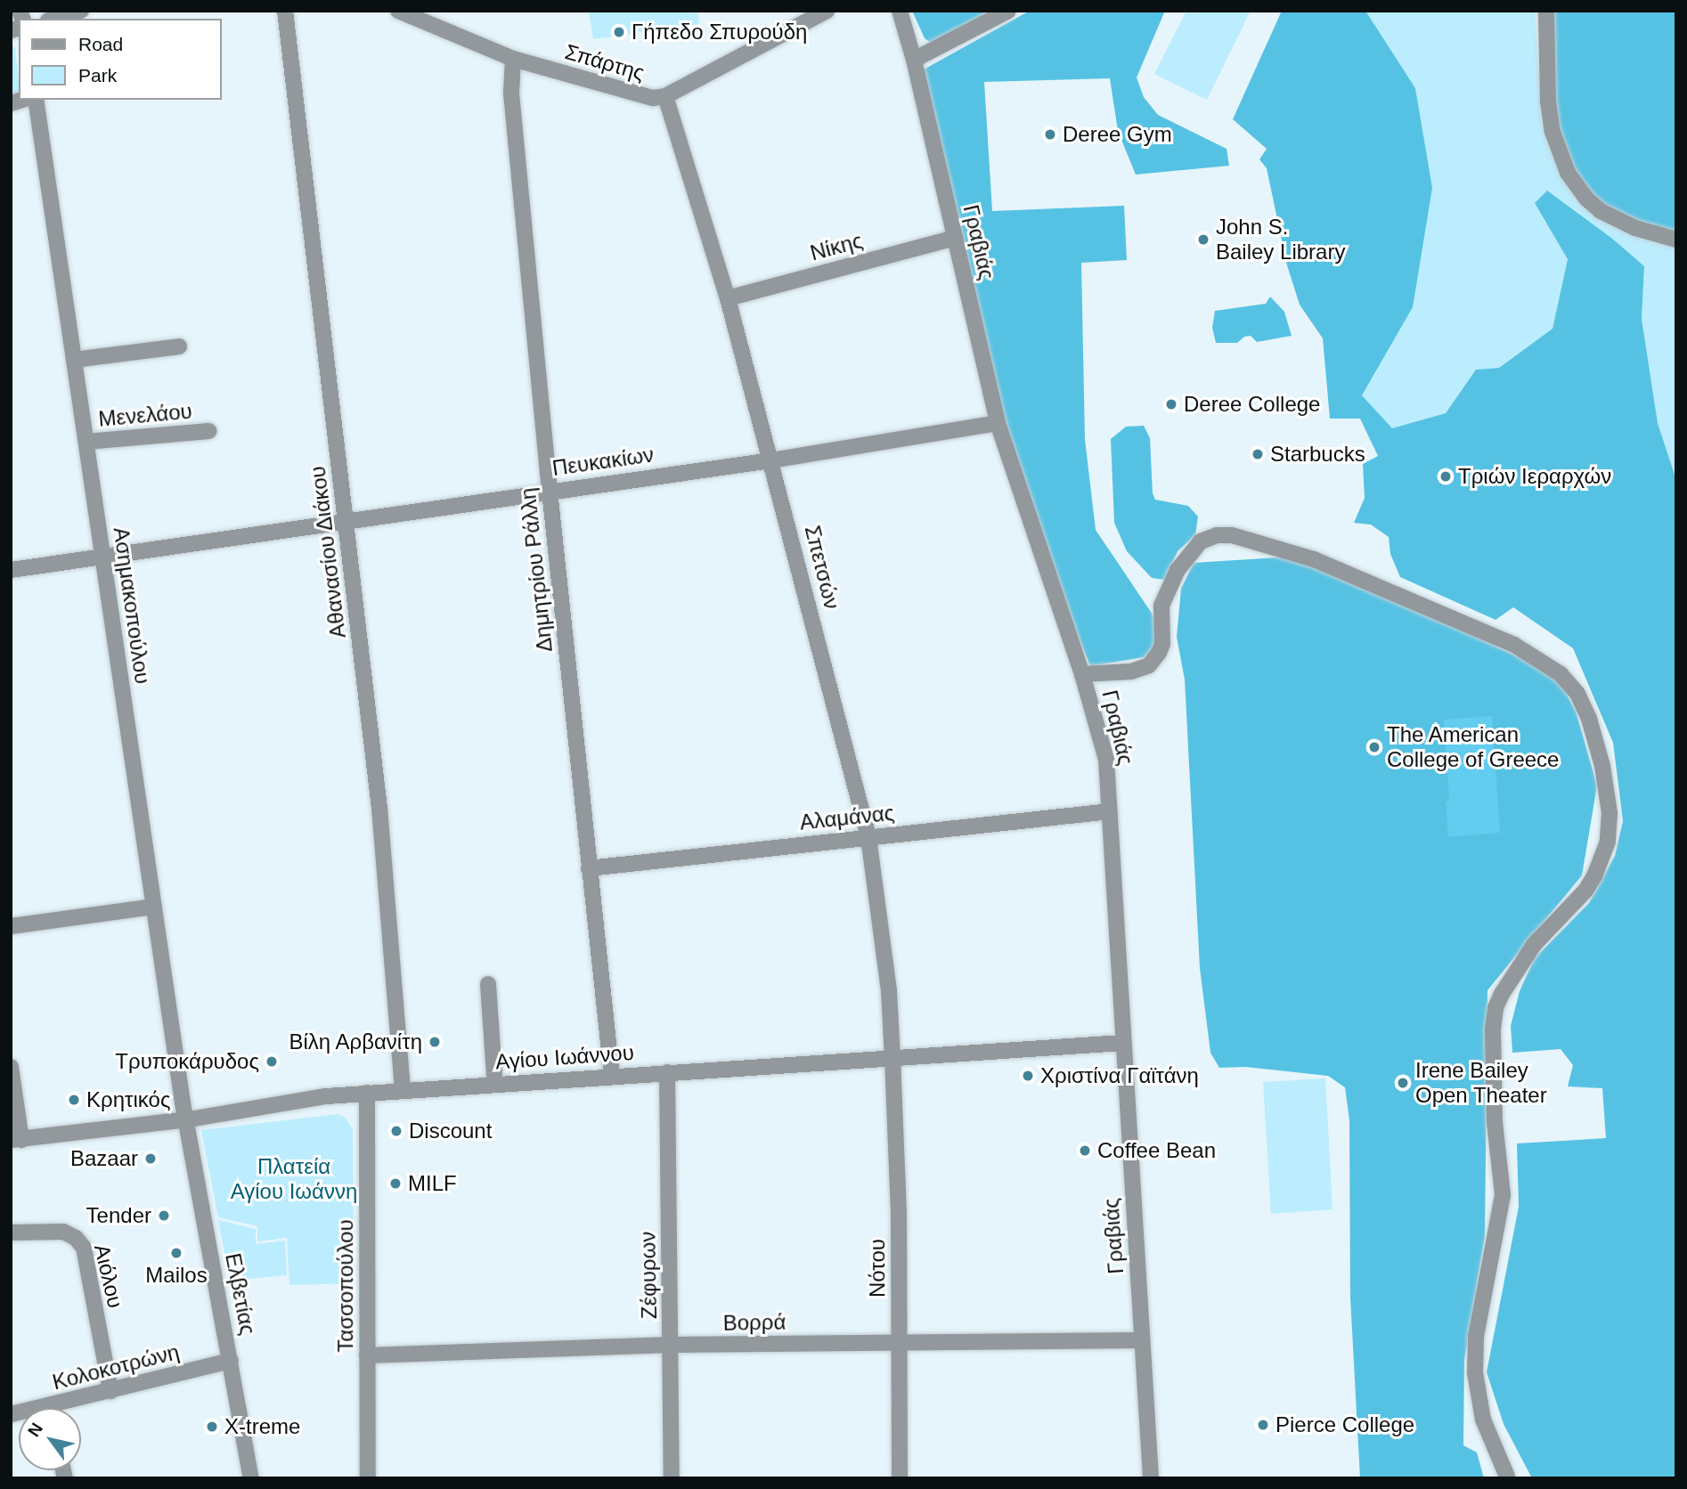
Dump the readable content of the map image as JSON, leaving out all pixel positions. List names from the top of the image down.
{
  "streets": {
    "street": [
      "Σπάρτης",
      "Γραβιάς",
      "Νίκης",
      "Μενελάου",
      "Πευκακίων",
      "Αθανασίου Διάκου",
      "Σπετσών",
      "Δημητρίου Ράλλη",
      "Ασημακοπούλου",
      "Αλαμάνας",
      "Αγίου Ιωάννου",
      "Νότου",
      "Ζέφυρων",
      "Αιόλου",
      "Τασσοπούλου",
      "Ελβετίας",
      "Βορρά",
      "Κολοκοτρώνη"
    ]
  },
  "crossings": [
    ["Σπάρτης", "Σπετσών"],
    ["Σπάρτης", "Δημητρίου Ράλλη"],
    ["Γραβιάς", "Νίκης"],
    ["Γραβιάς", "Πευκακίων"],
    ["Γραβιάς", "Αλαμάνας"],
    ["Γραβιάς", "Αγίου Ιωάννου"],
    ["Γραβιάς", "Βορρά"],
    ["Νίκης", "Σπετσών"],
    ["Μενελάου", "Ασημακοπούλου"],
    ["Πευκακίων", "Αθανασίου Διάκου"],
    ["Πευκακίων", "Σπετσών"],
    ["Πευκακίων", "Δημητρίου Ράλλη"],
    ["Πευκακίων", "Ασημακοπούλου"],
    ["Αθανασίου Διάκου", "Αγίου Ιωάννου"],
    ["Σπετσών", "Αλαμάνας"],
    ["Σπετσών", "Αγίου Ιωάννου"],
    ["Σπετσών", "Νότου"],
    ["Δημητρίου Ράλλη", "Αλαμάνας"],
    ["Δημητρίου Ράλλη", "Αγίου Ιωάννου"],
    ["Ασημακοπούλου", "Αγίου Ιωάννου"],
    ["Ασημακοπούλου", "Ελβετίας"],
    ["Αγίου Ιωάννου", "Νότου"],
    ["Αγίου Ιωάννου", "Ζέφυρων"],
    ["Αγίου Ιωάννου", "Τασσοπούλου"],
    ["Αγίου Ιωάννου", "Ελβετίας"],
    ["Νότου", "Βορρά"],
    ["Ζέφυρων", "Βορρά"],
    ["Αιόλου", "Κολοκοτρώνη"],
    ["Τασσοπούλου", "Βορρά"],
    ["Ελβετίας", "Κολοκοτρώνη"]
  ],
  "parks": ["Πλατεία Αγίου Ιωάννη"],
  "places": [
    "Γήπεδο Σπυρούδη",
    "Deree Gym",
    "John S. Bailey Library",
    "Deree College",
    "Starbucks",
    "Τριών Ιεραρχών",
    "The American College of Greece",
    "Βίλη Αρβανίτη",
    "Τρυποκάρυδος",
    "Χριστίνα Γαϊτάνη",
    "Irene Bailey Open Theater",
    "Κρητικός",
    "Discount",
    "Coffee Bean",
    "Bazaar",
    "MILF",
    "Tender",
    "Mailos",
    "Pierce College",
    "X-treme"
  ],
  "legend": ["Road", "Park"],
  "north": "top left"
}
